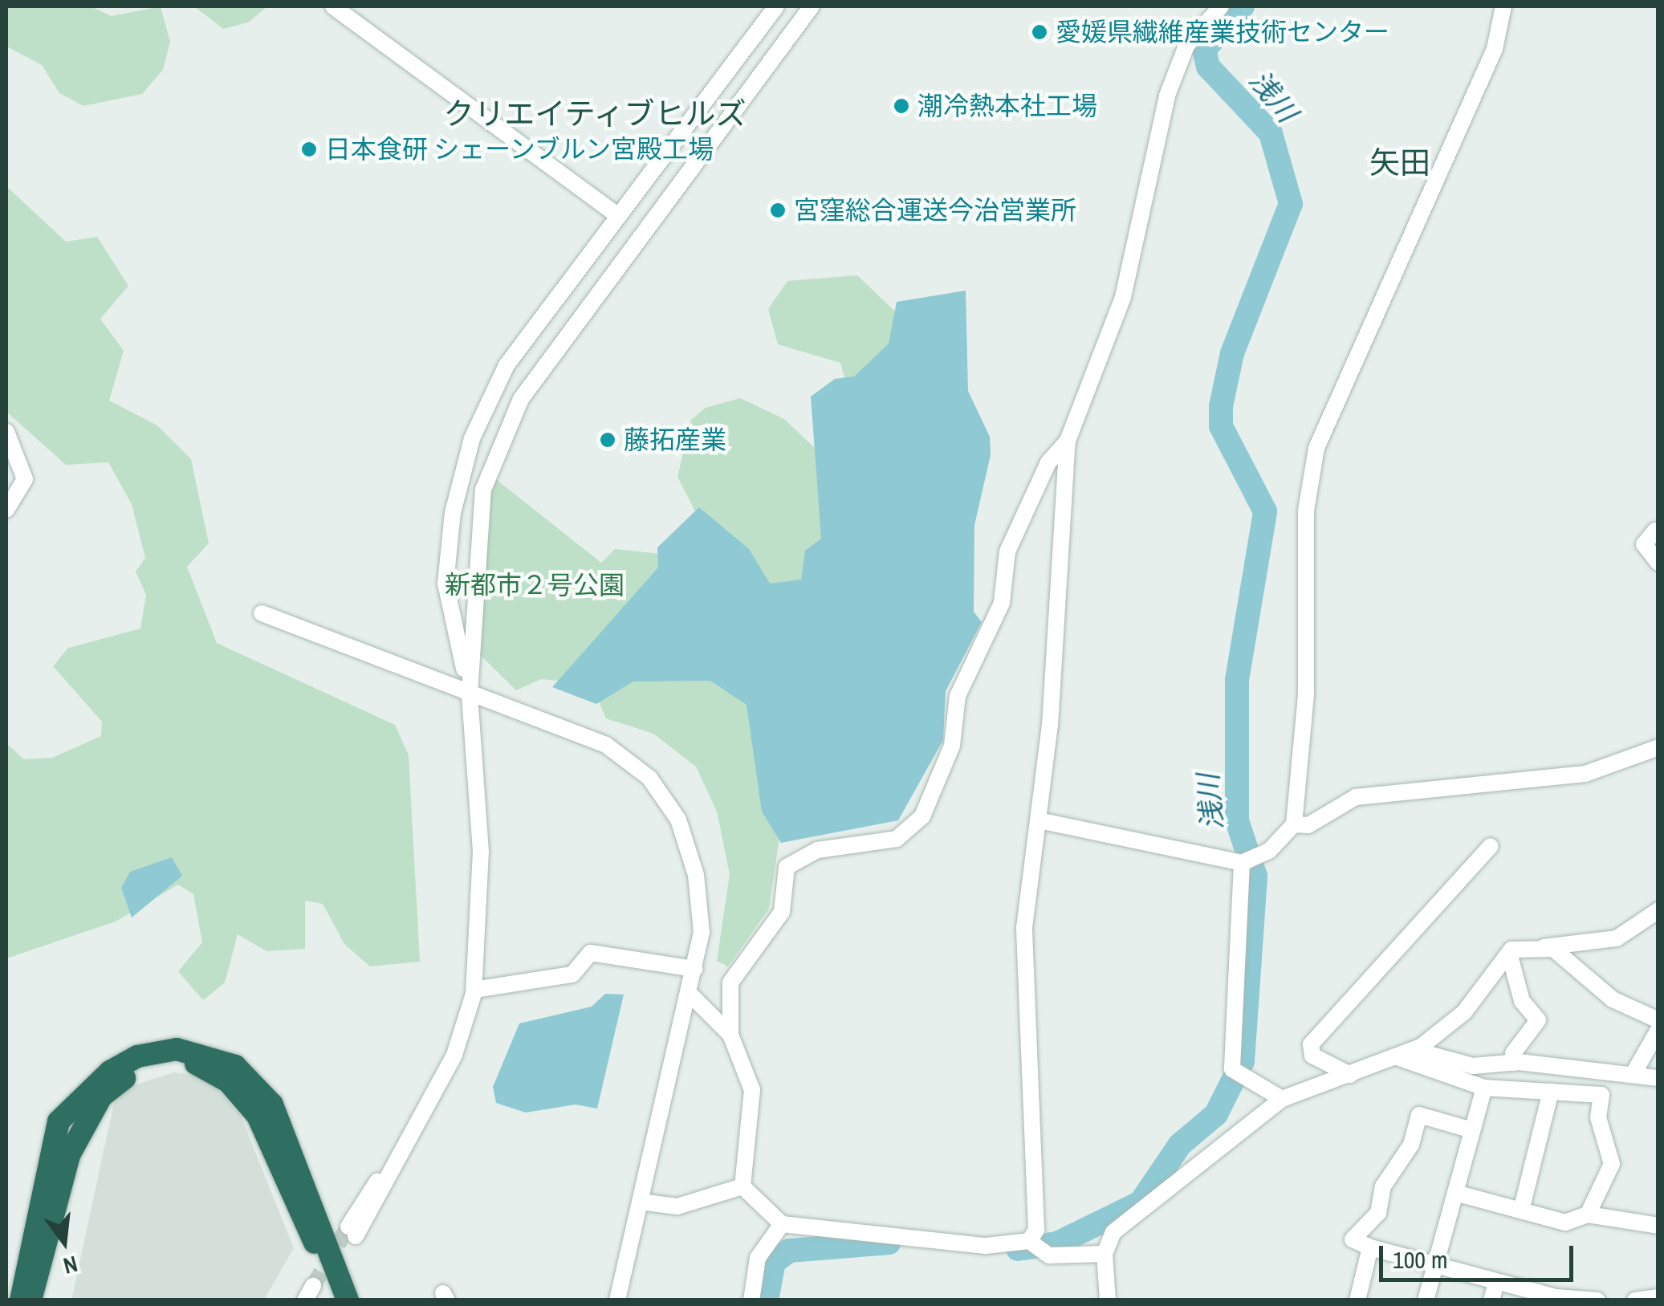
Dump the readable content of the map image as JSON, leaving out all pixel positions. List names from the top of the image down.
{
  "districts": ["クリエイティブヒルズ", "矢田"],
  "water": ["浅川"],
  "parks": ["新都市２号公園"],
  "places": [
    "愛媛県繊維産業技術センター",
    "潮冷熱本社工場",
    "日本食研 シェーンブルン宮殿工場",
    "宮窪総合運送今治営業所",
    "藤拓産業"
  ],
  "scale_bar": "100 m",
  "north": "bottom"
}
